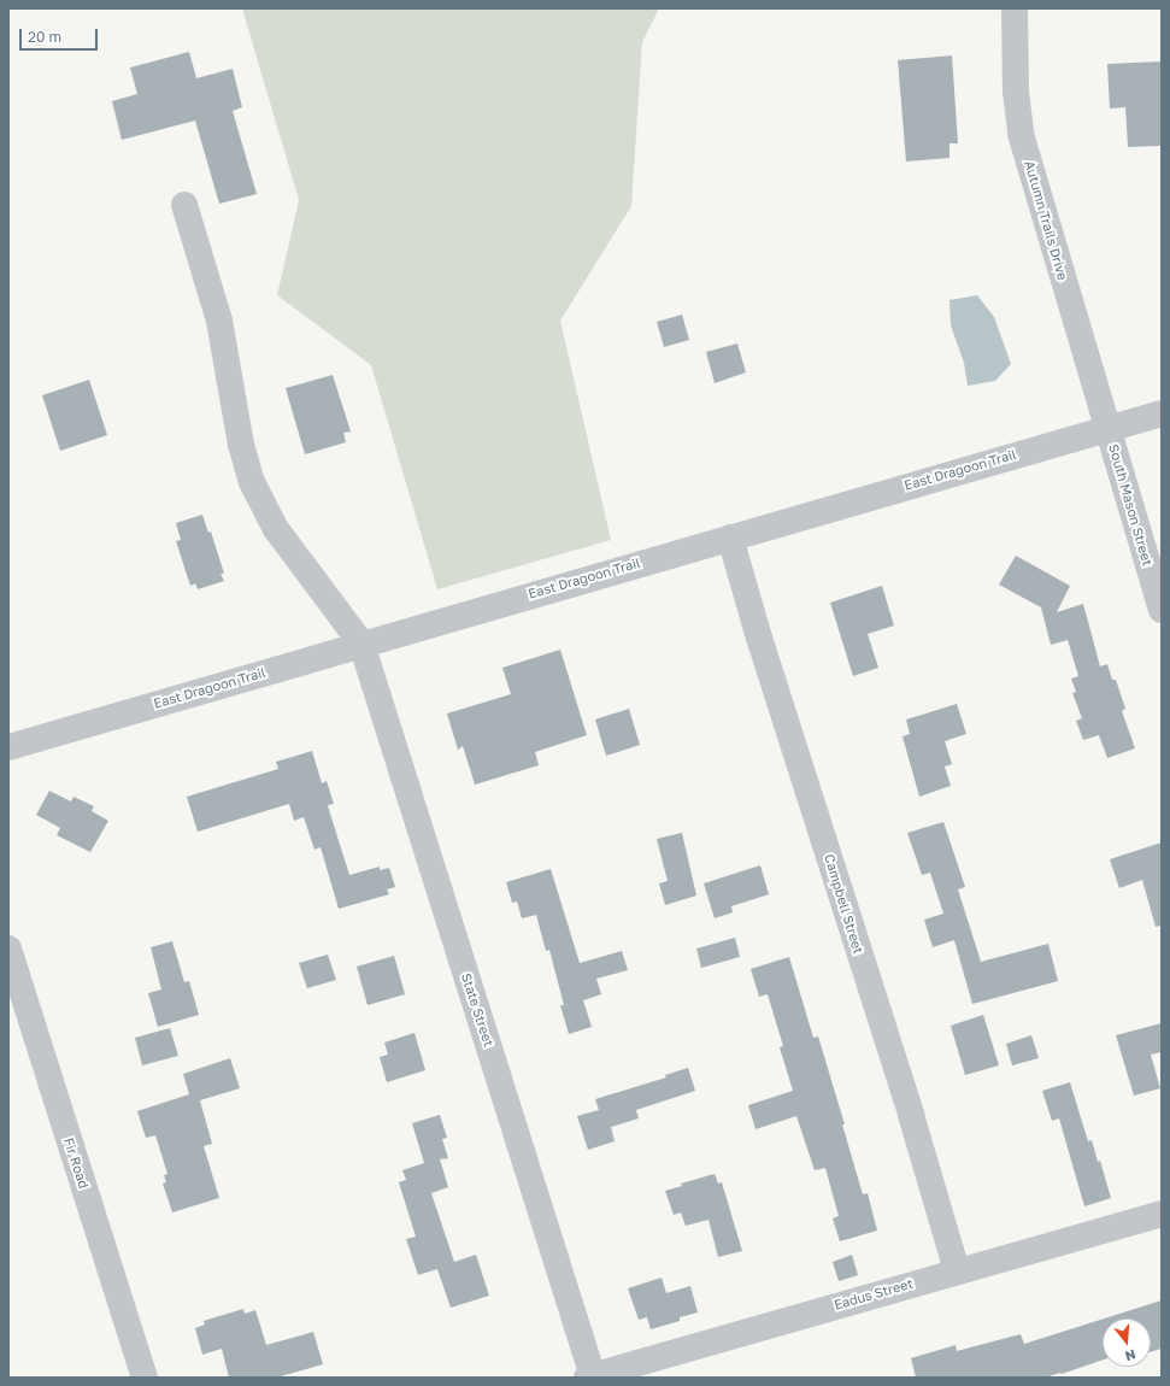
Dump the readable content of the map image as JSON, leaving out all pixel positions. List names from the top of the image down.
{
  "streets": {
    "street": [
      "Autumn Trails Drive",
      "East Dragoon Trail",
      "South Mason Street",
      "Campbell Street",
      "State Street",
      "Fir Road",
      "Eadus Street"
    ]
  },
  "crossings": [
    ["Autumn Trails Drive", "East Dragoon Trail"],
    ["Autumn Trails Drive", "South Mason Street"],
    ["East Dragoon Trail", "South Mason Street"],
    ["East Dragoon Trail", "Campbell Street"],
    ["East Dragoon Trail", "State Street"],
    ["Campbell Street", "Eadus Street"],
    ["State Street", "Eadus Street"]
  ],
  "scale_bar": "20 m",
  "north": "bottom"
}
